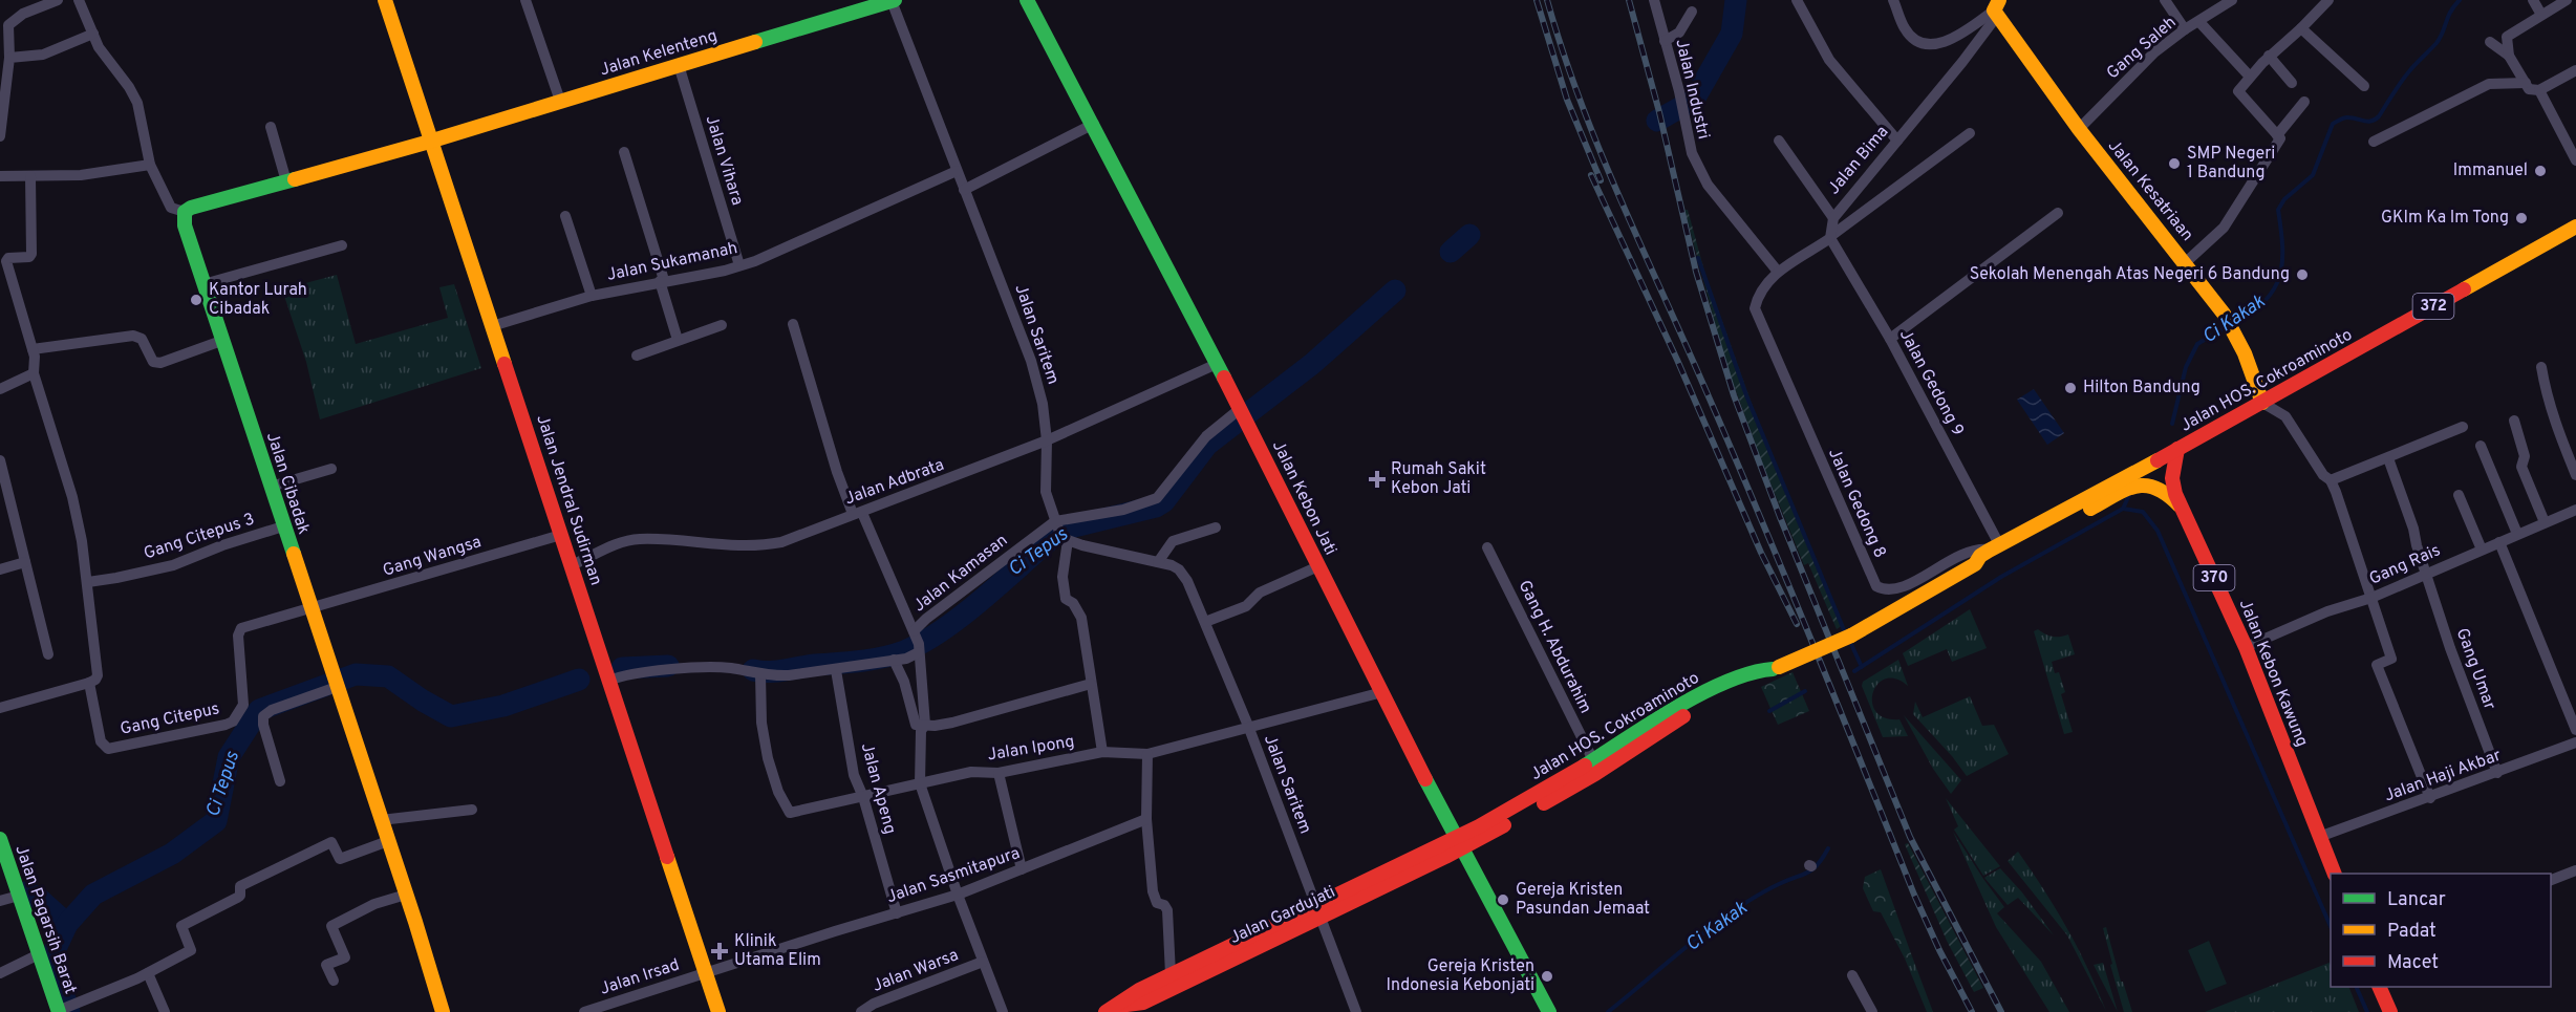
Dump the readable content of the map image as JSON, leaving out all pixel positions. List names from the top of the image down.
{
  "streets": {
    "main road": [
      "Jalan Kelenteng",
      "Jalan Kesatriaan",
      "372",
      "Jalan HOS. Cokroaminoto",
      "Jalan Cibadak",
      "Jalan Kebon Jati",
      "Jalan Jendral Sudirman",
      "370",
      "Jalan Kebon Kawung",
      "Jalan Gardujati",
      "Jalan Pagarsih Barat"
    ],
    "street": [
      "Gang Saleh",
      "Jalan Industri",
      "Jalan Vihara",
      "Jalan Bima",
      "Jalan Sukamanah",
      "Jalan Saritem",
      "Jalan Gedong 9",
      "Jalan Adbrata",
      "Jalan Gedong 8",
      "Gang Citepus 3",
      "Gang Wangsa",
      "Gang Rais",
      "Jalan Kamasan",
      "Gang H. Abdurahim",
      "Gang Umar",
      "Gang Citepus",
      "Jalan Ipong",
      "Jalan Haji Akbar",
      "Jalan Apeng",
      "Jalan Sasmitapura",
      "Jalan Warsa",
      "Jalan Irsad"
    ]
  },
  "crossings": [
    ["Gang Saleh", "Jalan Kesatriaan"],
    ["Jalan Kelenteng", "Jalan Vihara"],
    ["Jalan Kelenteng", "Jalan Saritem"],
    ["Jalan Kelenteng", "Jalan Jendral Sudirman"],
    ["Jalan Industri", "Jalan Gedong 8"],
    ["Jalan Vihara", "Jalan Sukamanah"],
    ["Jalan Bima", "Jalan Kesatriaan"],
    ["Jalan Bima", "Jalan Gedong 9"],
    ["Jalan Kesatriaan", "Jalan HOS. Cokroaminoto"],
    ["Jalan Sukamanah", "Jalan Saritem"],
    ["Jalan Sukamanah", "Jalan Jendral Sudirman"],
    ["Jalan Saritem", "Jalan Adbrata"],
    ["Jalan Saritem", "Jalan Kamasan"],
    ["Jalan Saritem", "Jalan Ipong"],
    ["Jalan Saritem", "Jalan Gardujati"],
    ["Jalan HOS. Cokroaminoto", "Jalan Gedong 9"],
    ["Jalan HOS. Cokroaminoto", "Jalan Kebon Jati"],
    ["Jalan HOS. Cokroaminoto", "Jalan Gedong 8"],
    ["Jalan HOS. Cokroaminoto", "Gang H. Abdurahim"],
    ["Jalan HOS. Cokroaminoto", "Jalan Kebon Kawung"],
    ["Jalan HOS. Cokroaminoto", "Jalan Gardujati"],
    ["Jalan Gedong 9", "Jalan Gedong 8"],
    ["Jalan Adbrata", "Jalan Kebon Jati"],
    ["Jalan Adbrata", "Jalan Jendral Sudirman"],
    ["Jalan Cibadak", "Gang Citepus 3"],
    ["Jalan Cibadak", "Gang Wangsa"],
    ["Jalan Cibadak", "Gang Citepus"],
    ["Jalan Kebon Jati", "Jalan Kamasan"],
    ["Jalan Kebon Jati", "Jalan Ipong"],
    ["Jalan Kebon Jati", "Jalan Gardujati"],
    ["Jalan Jendral Sudirman", "Gang Wangsa"],
    ["Jalan Jendral Sudirman", "Jalan Kamasan"],
    ["Jalan Jendral Sudirman", "Jalan Sasmitapura"],
    ["Jalan Jendral Sudirman", "Jalan Irsad"],
    ["Gang Wangsa", "Gang Citepus"],
    ["Gang Rais", "Gang Umar"],
    ["Gang Rais", "Jalan Kebon Kawung"],
    ["Jalan Kamasan", "Jalan Ipong"],
    ["Jalan Kamasan", "Jalan Apeng"],
    ["Gang Umar", "Jalan Haji Akbar"],
    ["Jalan Kebon Kawung", "Jalan Haji Akbar"],
    ["Jalan Ipong", "Jalan Apeng"],
    ["Jalan Apeng", "Jalan Sasmitapura"],
    ["Jalan Sasmitapura", "Jalan Irsad"]
  ],
  "water": ["Ci Kakak", "Ci Tepus"],
  "places": {
    "other": [
      "SMP Negeri 1 Bandung",
      "Immanuel",
      "GKIm Ka Im Tong",
      "Sekolah Menengah Atas Negeri 6 Bandung",
      "Kantor Lurah Cibadak",
      "Hilton Bandung",
      "Gereja Kristen Pasundan Jemaat",
      "Gereja Kristen Indonesia Kebonjati"
    ],
    "health": ["Rumah Sakit Kebon Jati", "Klinik Utama Elim"]
  },
  "legend": ["Lancar", "Padat", "Macet"]
}
